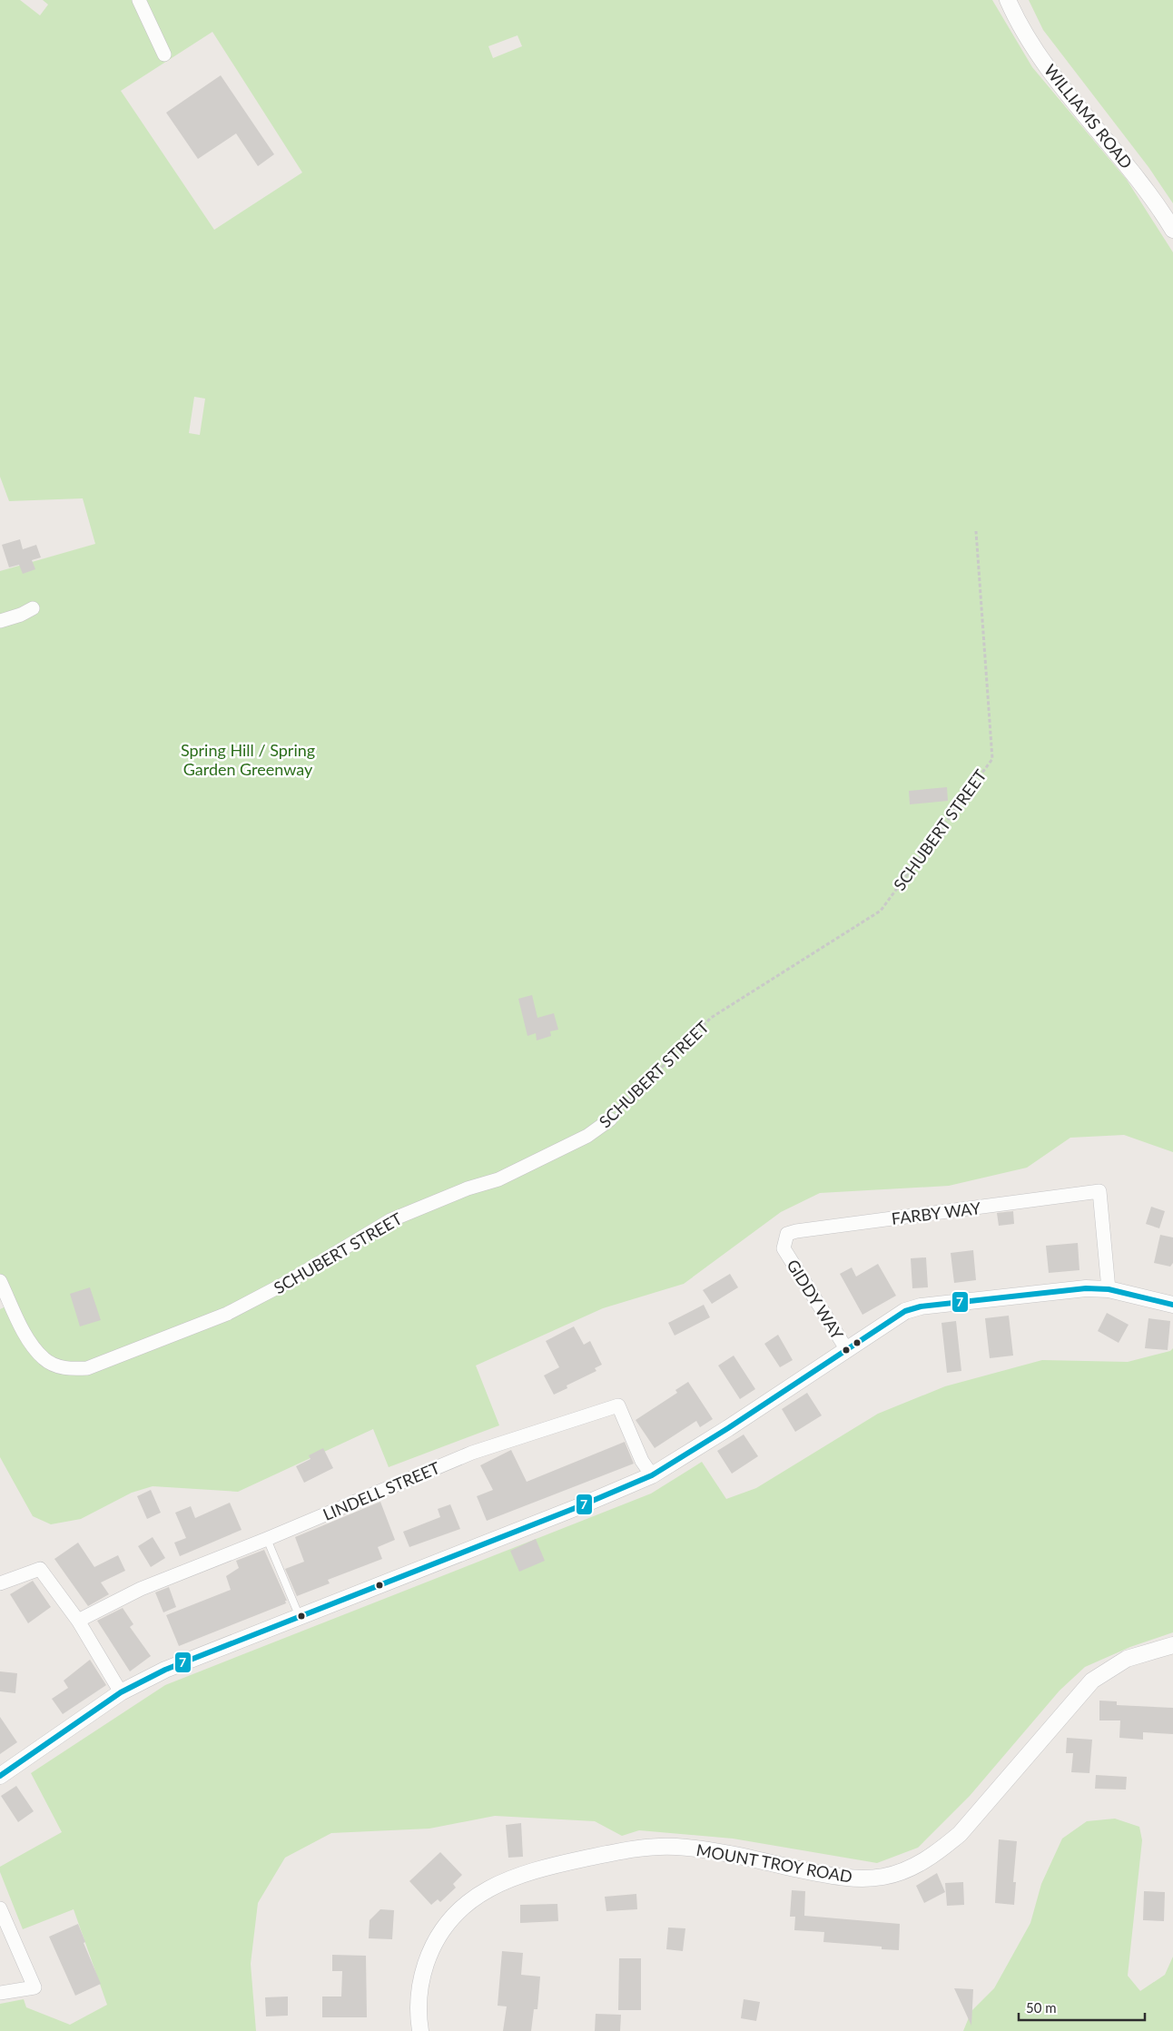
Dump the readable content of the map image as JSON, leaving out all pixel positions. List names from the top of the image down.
{
  "streets": {
    "street": [
      "WILLIAMS ROAD",
      "SCHUBERT STREET",
      "FARBY WAY",
      "GIDDY WAY",
      "LINDELL STREET",
      "MOUNT TROY ROAD"
    ]
  },
  "crossings": [
    ["FARBY WAY", "GIDDY WAY"]
  ],
  "parks": ["Spring Hill / Spring Garden Greenway"],
  "lines": ["transit line 7"],
  "scale_bar": "50 m"
}
